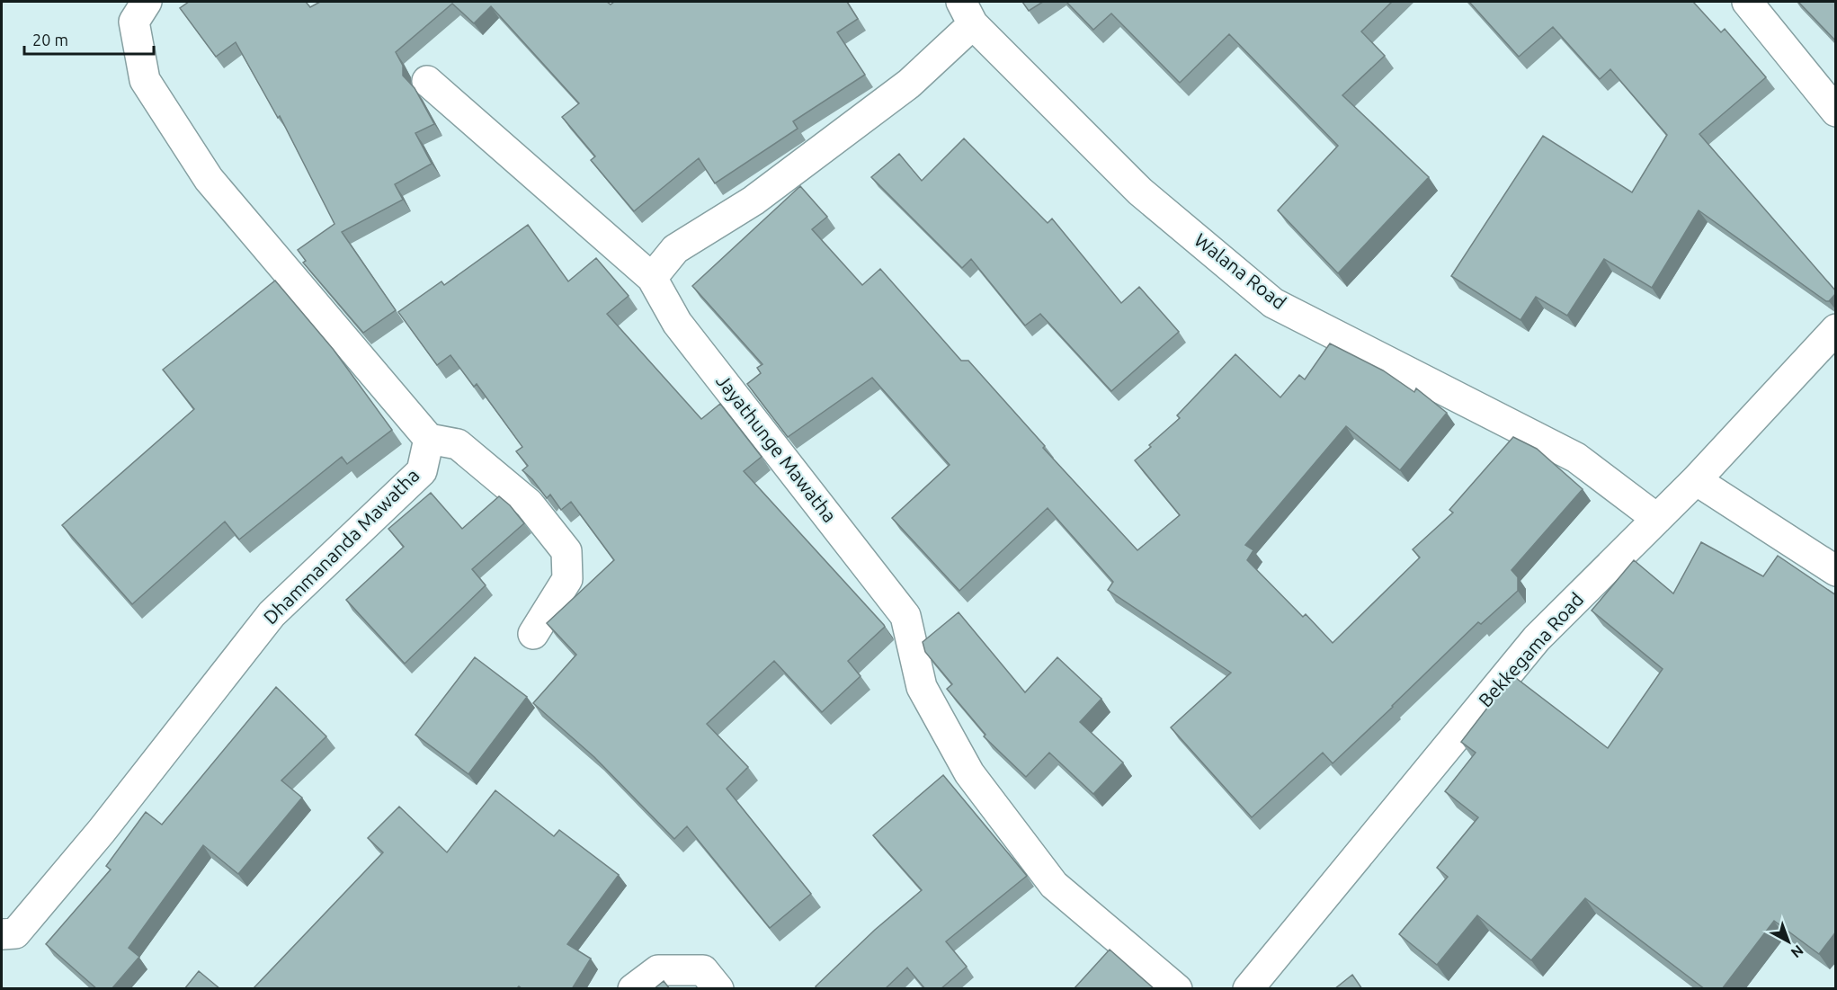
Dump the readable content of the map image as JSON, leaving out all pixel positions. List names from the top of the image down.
{
  "streets": {
    "street": [
      "Walana Road",
      "Jayathunge Mawatha",
      "Dhammananda Mawatha",
      "Bekkegama Road"
    ]
  },
  "crossings": [
    ["Walana Road", "Bekkegama Road"]
  ],
  "scale_bar": "20 m",
  "north": "bottom right"
}
